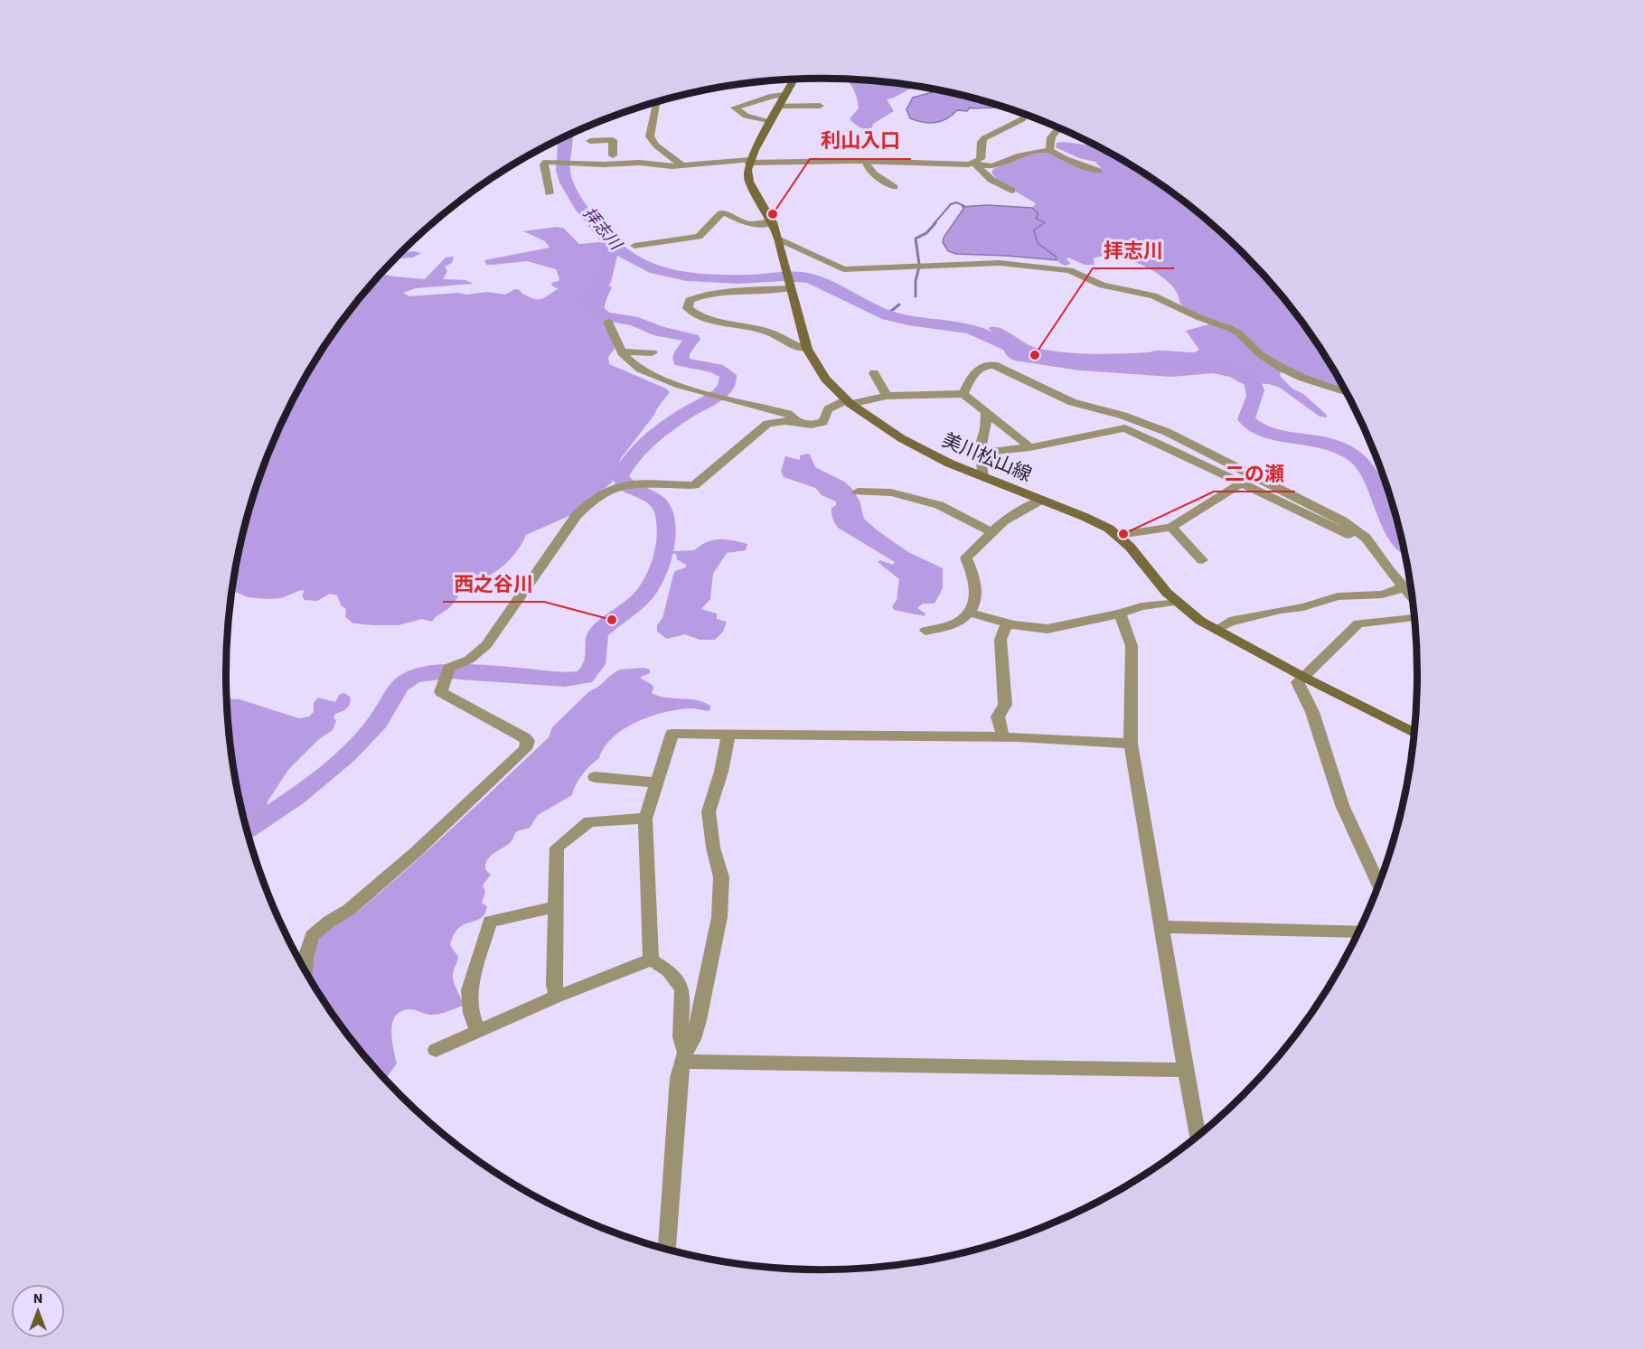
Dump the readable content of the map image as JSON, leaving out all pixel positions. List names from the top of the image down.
{
  "streets": {
    "main road": ["美川松山線"]
  },
  "water": ["拝志川"],
  "places": [
    "利山入口",
    "拝志川",
    "二の瀬",
    "西之谷川"
  ],
  "north": "top"
}
